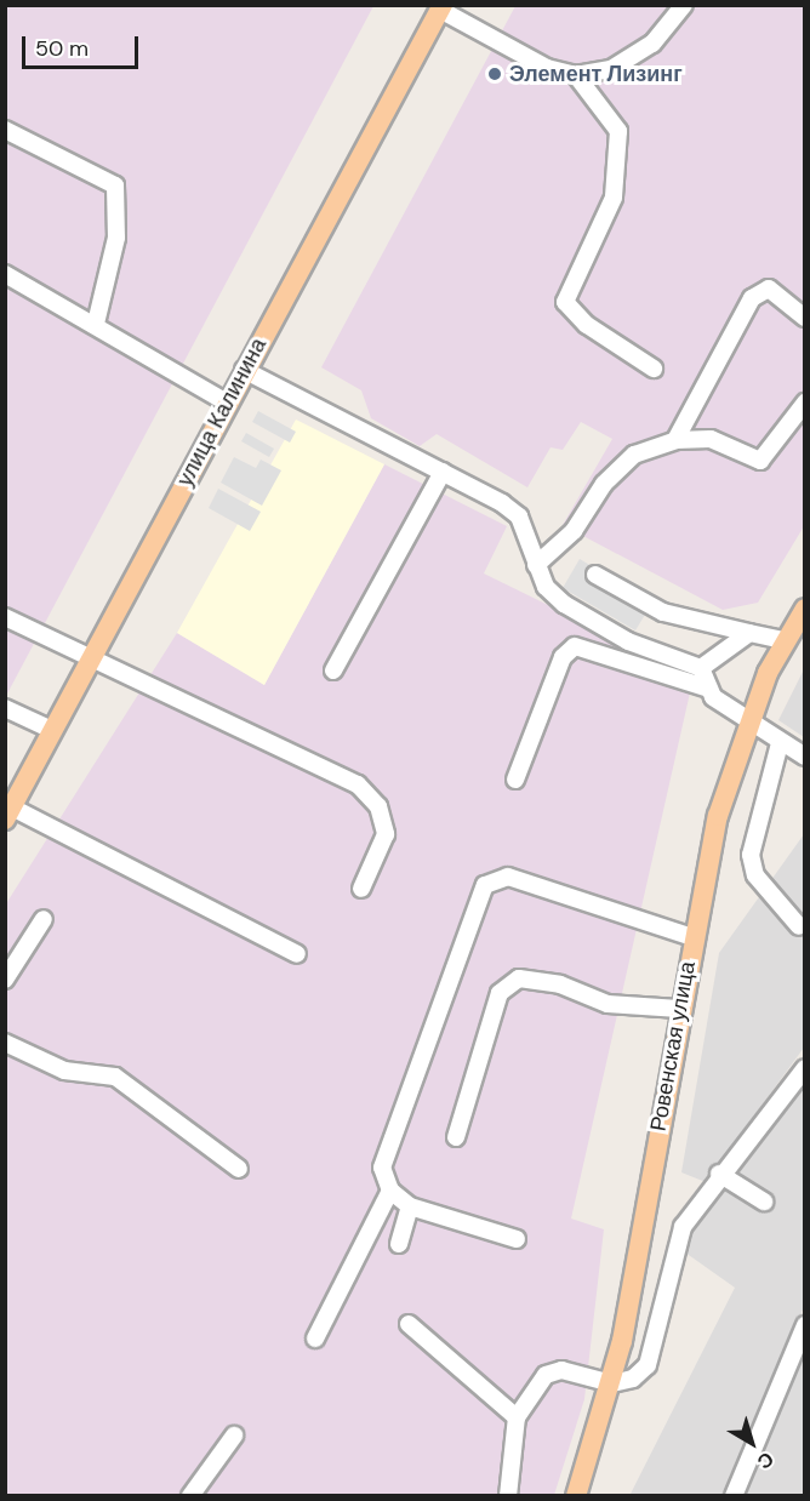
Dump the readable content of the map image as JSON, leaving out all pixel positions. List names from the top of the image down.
{
  "streets": {
    "main road": ["улица Калинина", "Ровенская улица"]
  },
  "places": ["Элемент Лизинг"],
  "scale_bar": "50 m",
  "north": "bottom right"
}
